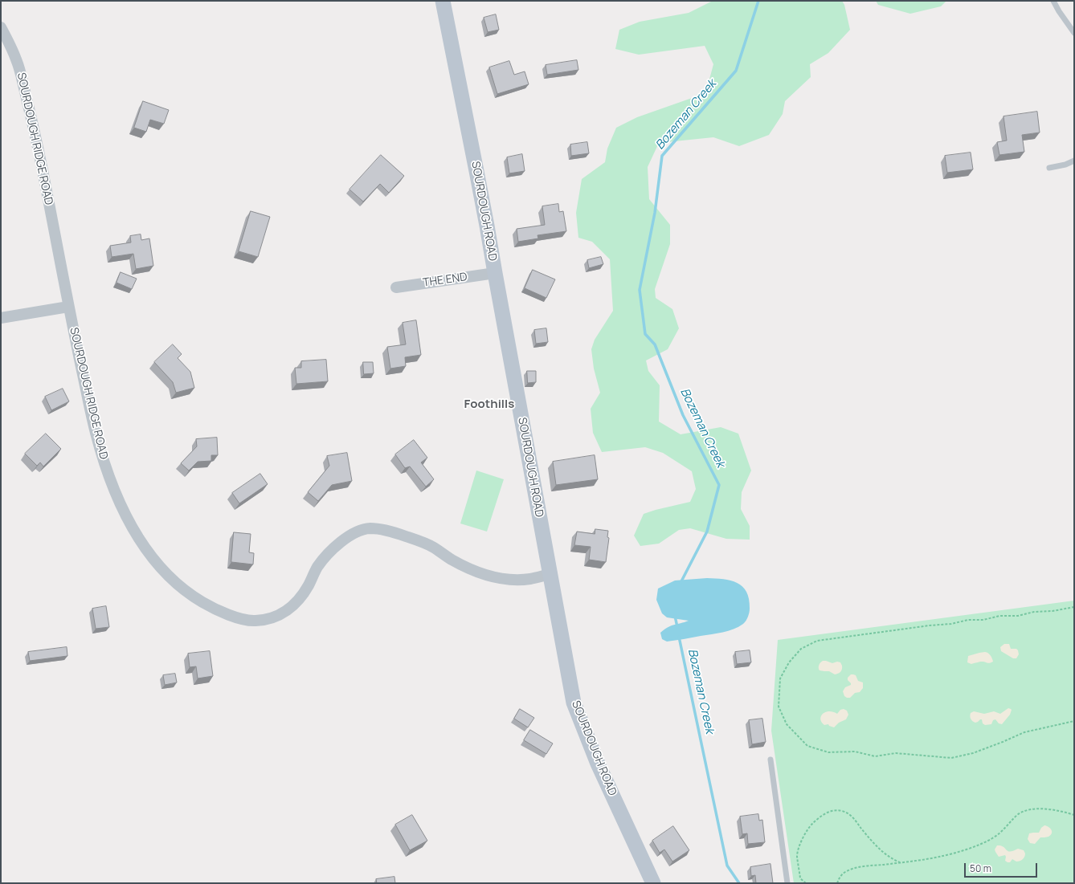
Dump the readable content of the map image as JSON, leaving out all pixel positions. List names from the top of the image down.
{
  "streets": {
    "street": ["SOURDOUGH RIDGE ROAD", "SOURDOUGH ROAD", "THE END"]
  },
  "crossings": [
    ["SOURDOUGH RIDGE ROAD", "SOURDOUGH ROAD"],
    ["SOURDOUGH ROAD", "THE END"]
  ],
  "districts": ["Foothills"],
  "water": ["Bozeman Creek"],
  "scale_bar": "50 m"
}
